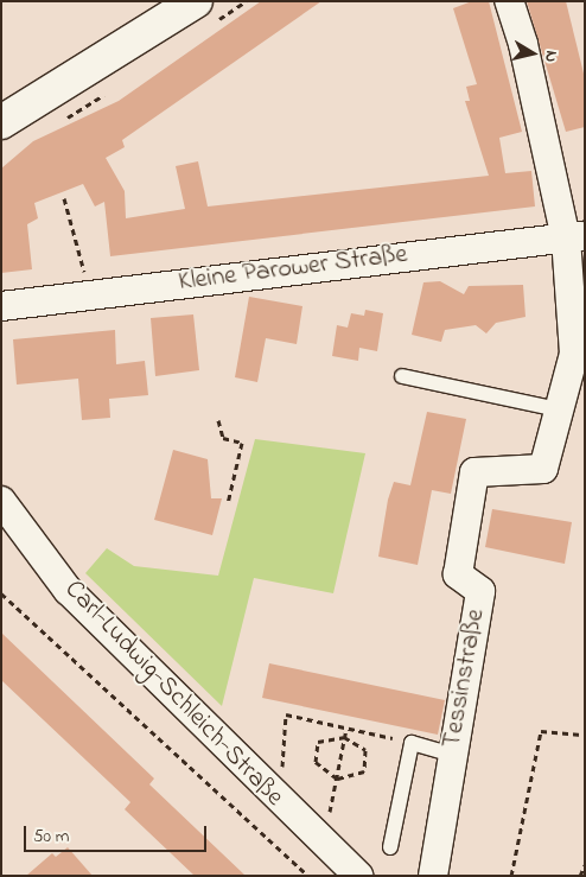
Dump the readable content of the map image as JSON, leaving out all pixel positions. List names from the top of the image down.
{
  "streets": {
    "street": ["Kleine Parower Straße", "Tessinstraße", "Carl-Ludwig-Schleich-Straße"]
  },
  "crossings": [
    ["Kleine Parower Straße", "Tessinstraße"]
  ],
  "scale_bar": "50 m",
  "north": "right"
}
